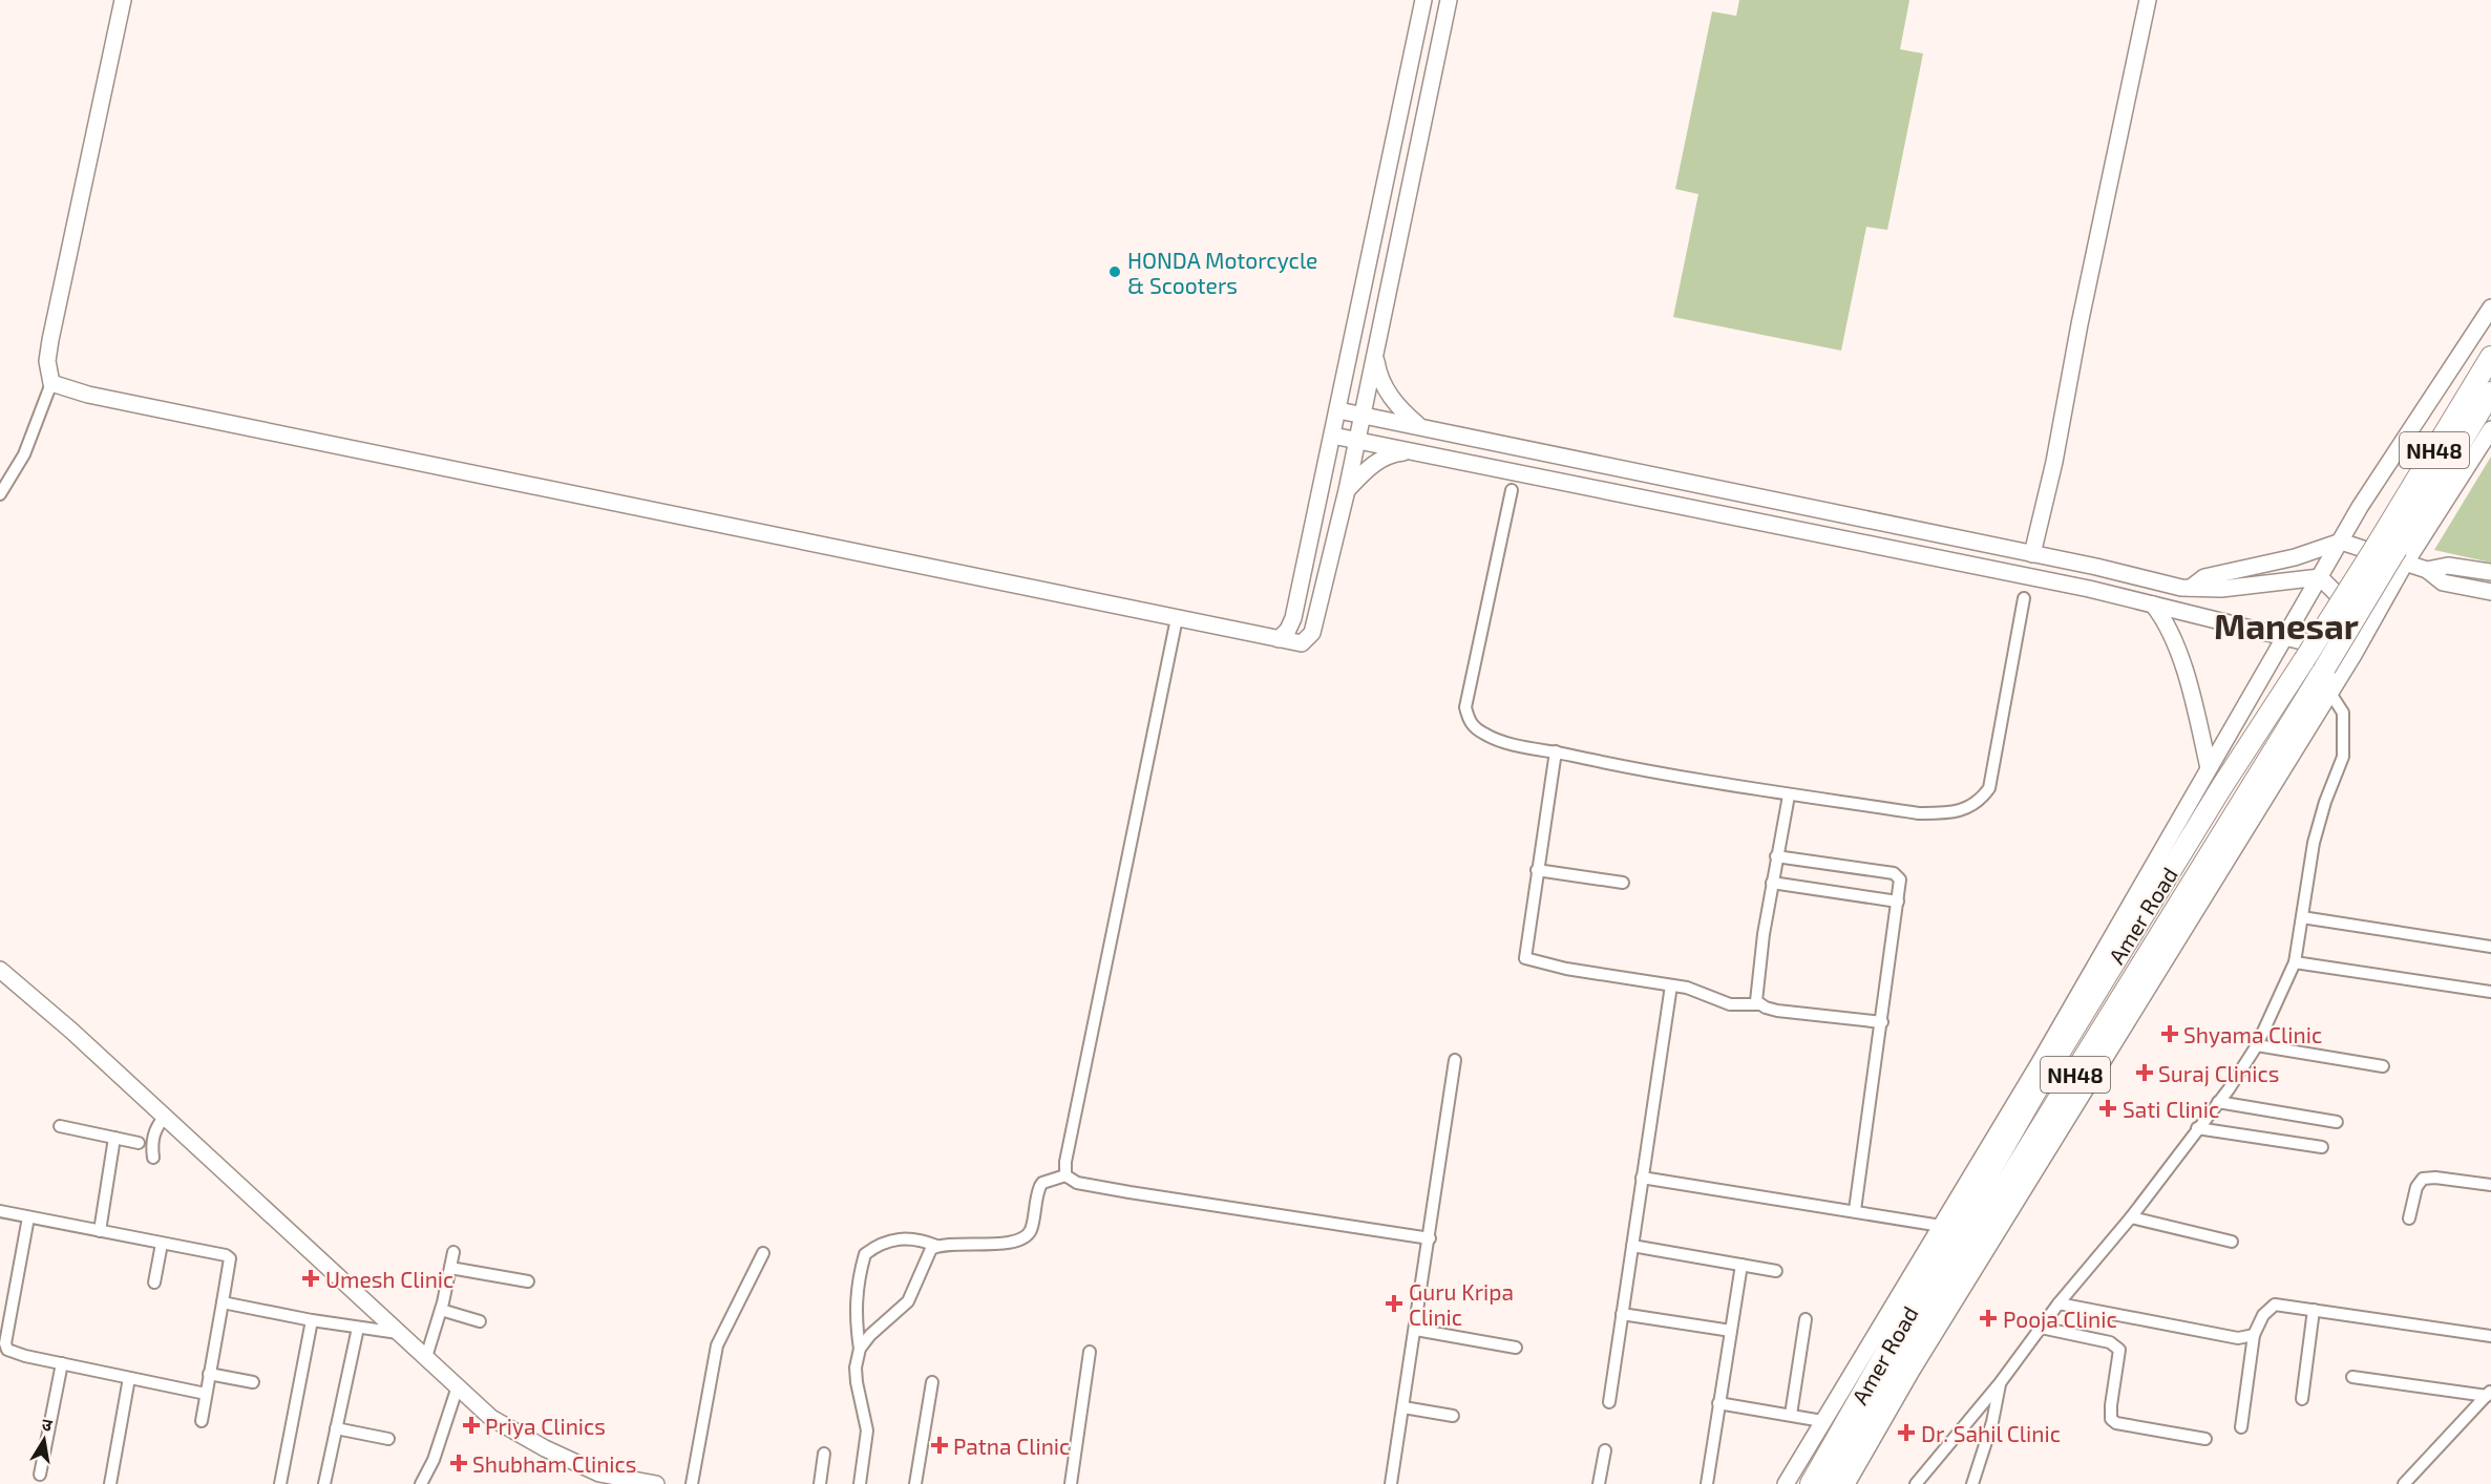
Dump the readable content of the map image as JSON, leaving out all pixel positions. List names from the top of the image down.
{
  "streets": {
    "highway": ["NH48", "Amer Road"]
  },
  "districts": ["Manesar"],
  "places": {
    "other": ["HONDA Motorcycle & Scooters"],
    "health": [
      "Shyama Clinic",
      "Suraj Clinics",
      "Sati Clinic",
      "Umesh Clinic",
      "Guru Kripa Clinic",
      "Pooja Clinic",
      "Priya Clinics",
      "Dr. Sahil Clinic",
      "Patna Clinic",
      "Shubham Clinics"
    ]
  },
  "north": "top"
}
